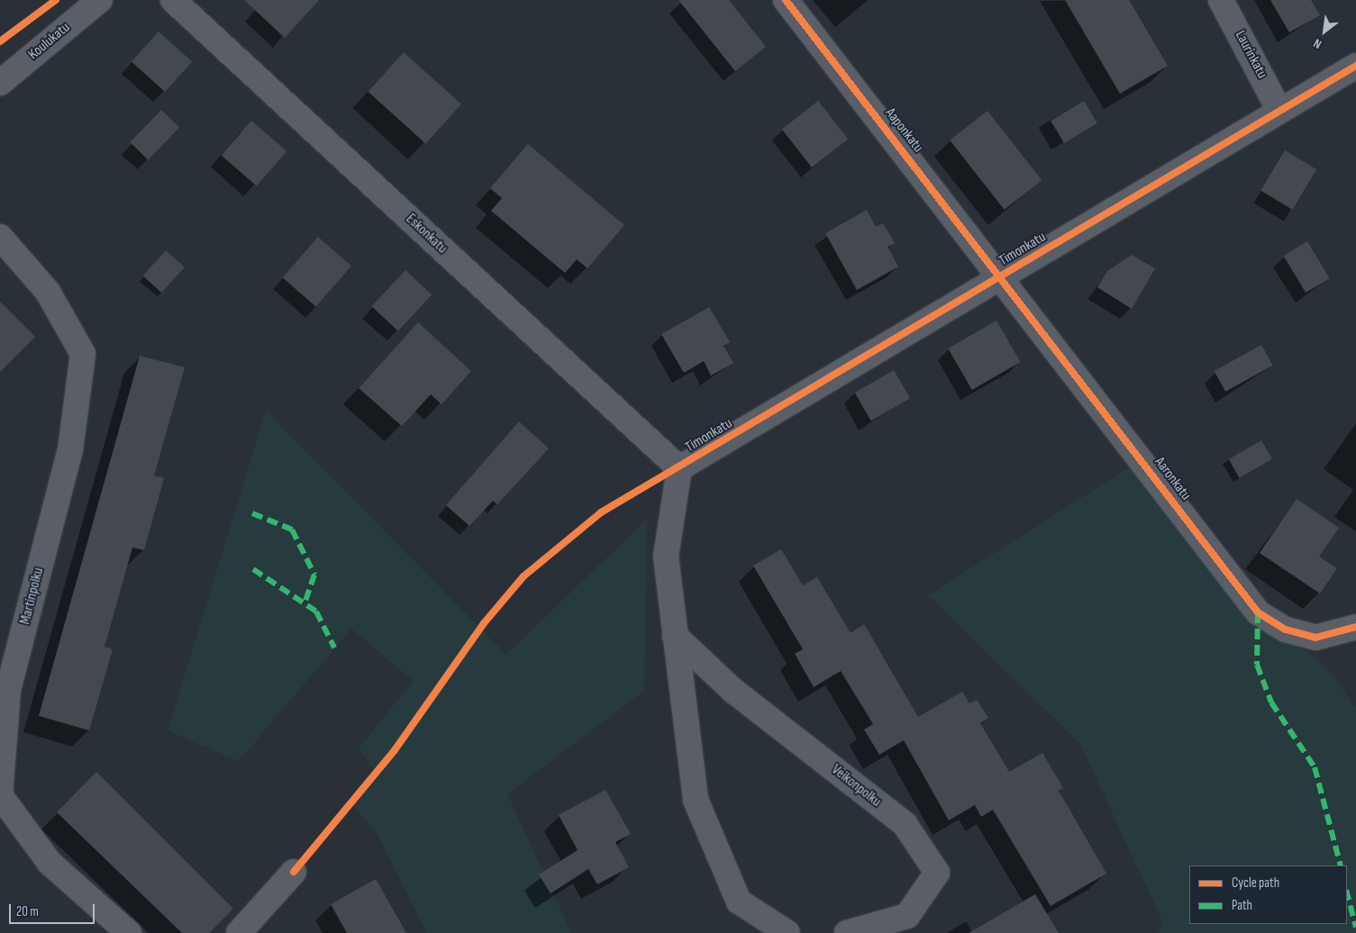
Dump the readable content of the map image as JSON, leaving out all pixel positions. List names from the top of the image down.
{
  "streets": {
    "street": [
      "Koulukatu",
      "Laurinkatu",
      "Aaponkatu",
      "Eskonkatu",
      "Timonkatu",
      "Aaronkatu",
      "Martinpolku",
      "Veikonpolku"
    ]
  },
  "crossings": [
    ["Laurinkatu", "Timonkatu"],
    ["Aaponkatu", "Timonkatu"],
    ["Aaponkatu", "Aaronkatu"],
    ["Eskonkatu", "Timonkatu"],
    ["Timonkatu", "Aaronkatu"]
  ],
  "legend": ["Cycle path", "Path"],
  "scale_bar": "20 m",
  "north": "bottom left"
}
